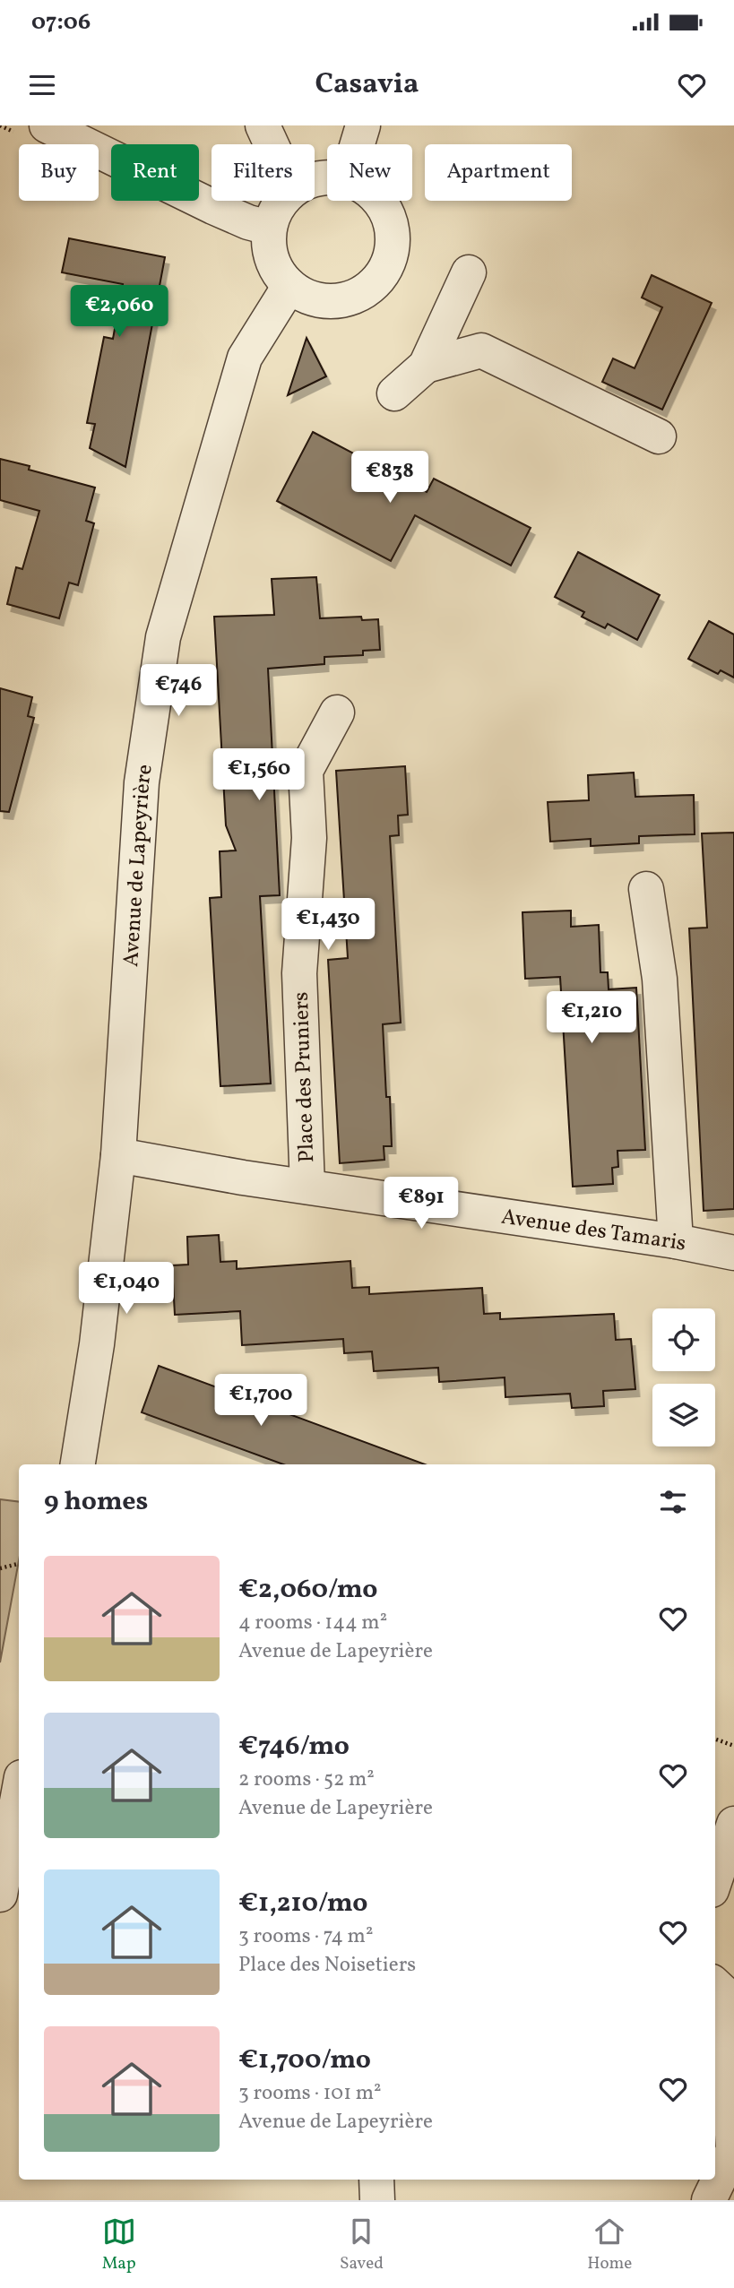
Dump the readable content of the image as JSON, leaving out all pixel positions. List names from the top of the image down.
{
  "streets": {
    "street": ["Avenue de Lapeyrière", "Place des Pruniers", "Avenue des Tamaris"]
  },
  "crossings": [
    ["Avenue de Lapeyrière", "Avenue des Tamaris"],
    ["Place des Pruniers", "Avenue des Tamaris"]
  ],
  "page": {
    "status": "07:06",
    "header": "Casavia",
    "chip": [
      "Buy",
      "Rent",
      "Filters",
      "New",
      "Apartment"
    ],
    "price": [
      "€2,060",
      "€838",
      "€746",
      "€1,560",
      "€1,430",
      "€1,210",
      "€891",
      "€1,040",
      "€1,700"
    ],
    "heading": "9 homes",
    "list": [
      {
        "name": "€2,060/mo",
        "note": "4 rooms · 144 m² · Avenue de Lapeyrière"
      },
      {
        "name": "€746/mo",
        "note": "2 rooms · 52 m² · Avenue de Lapeyrière"
      },
      {
        "name": "€1,210/mo",
        "note": "3 rooms · 74 m² · Place des Noisetiers"
      },
      {
        "name": "€1,700/mo",
        "note": "3 rooms · 101 m² · Avenue de Lapeyrière"
      }
    ],
    "tabs": ["Map", "Saved", "Home"]
  }
}
